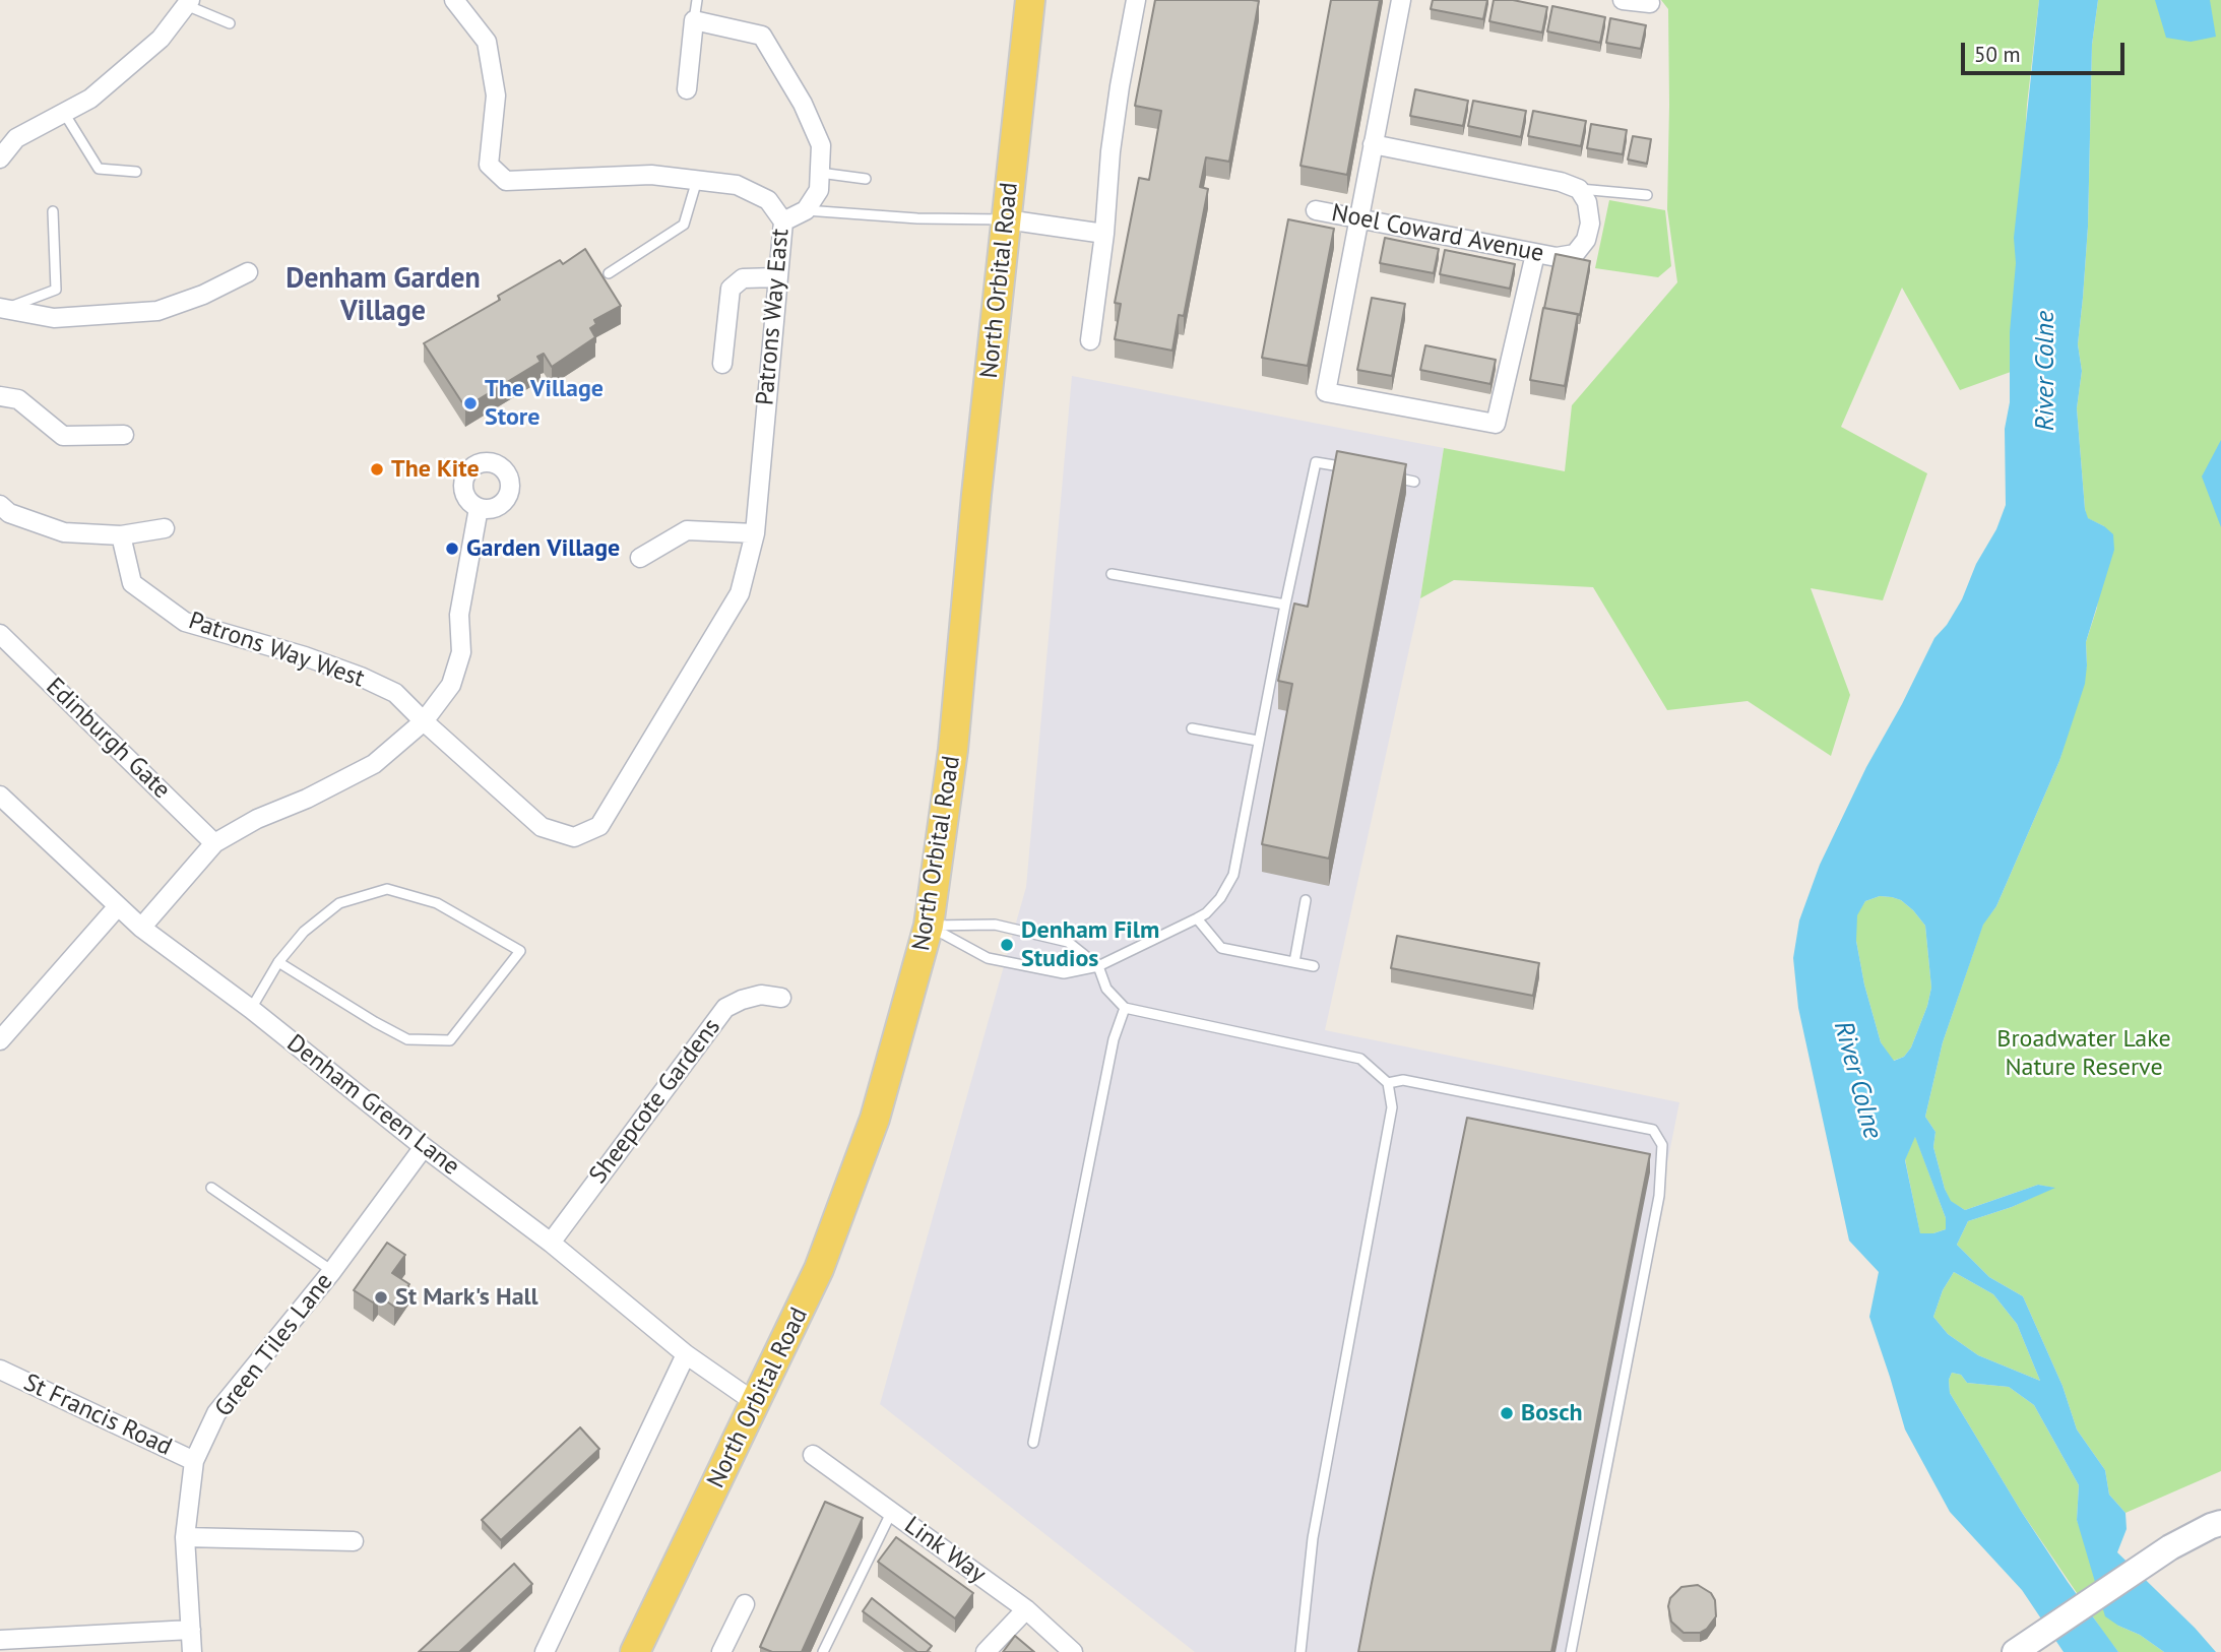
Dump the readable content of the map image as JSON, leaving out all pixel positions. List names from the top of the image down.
{
  "streets": {
    "main road": ["North Orbital Road"],
    "street": [
      "Noel Coward Avenue",
      "Patrons Way East",
      "Patrons Way West",
      "Edinburgh Gate",
      "Sheepcote Gardens",
      "Denham Green Lane",
      "Green Tiles Lane",
      "St Francis Road",
      "Link Way"
    ]
  },
  "crossings": [
    ["North Orbital Road", "Denham Green Lane"],
    ["Patrons Way East", "Patrons Way West"],
    ["Sheepcote Gardens", "Denham Green Lane"],
    ["Denham Green Lane", "Green Tiles Lane"],
    ["Green Tiles Lane", "St Francis Road"]
  ],
  "districts": ["Denham Garden Village"],
  "water": ["River Colne"],
  "parks": ["Broadwater Lake Nature Reserve"],
  "places": [
    "The Village Store",
    "The Kite",
    "Garden Village",
    "Denham Film Studios",
    "St Mark's Hall",
    "Bosch"
  ],
  "scale_bar": "50 m"
}
